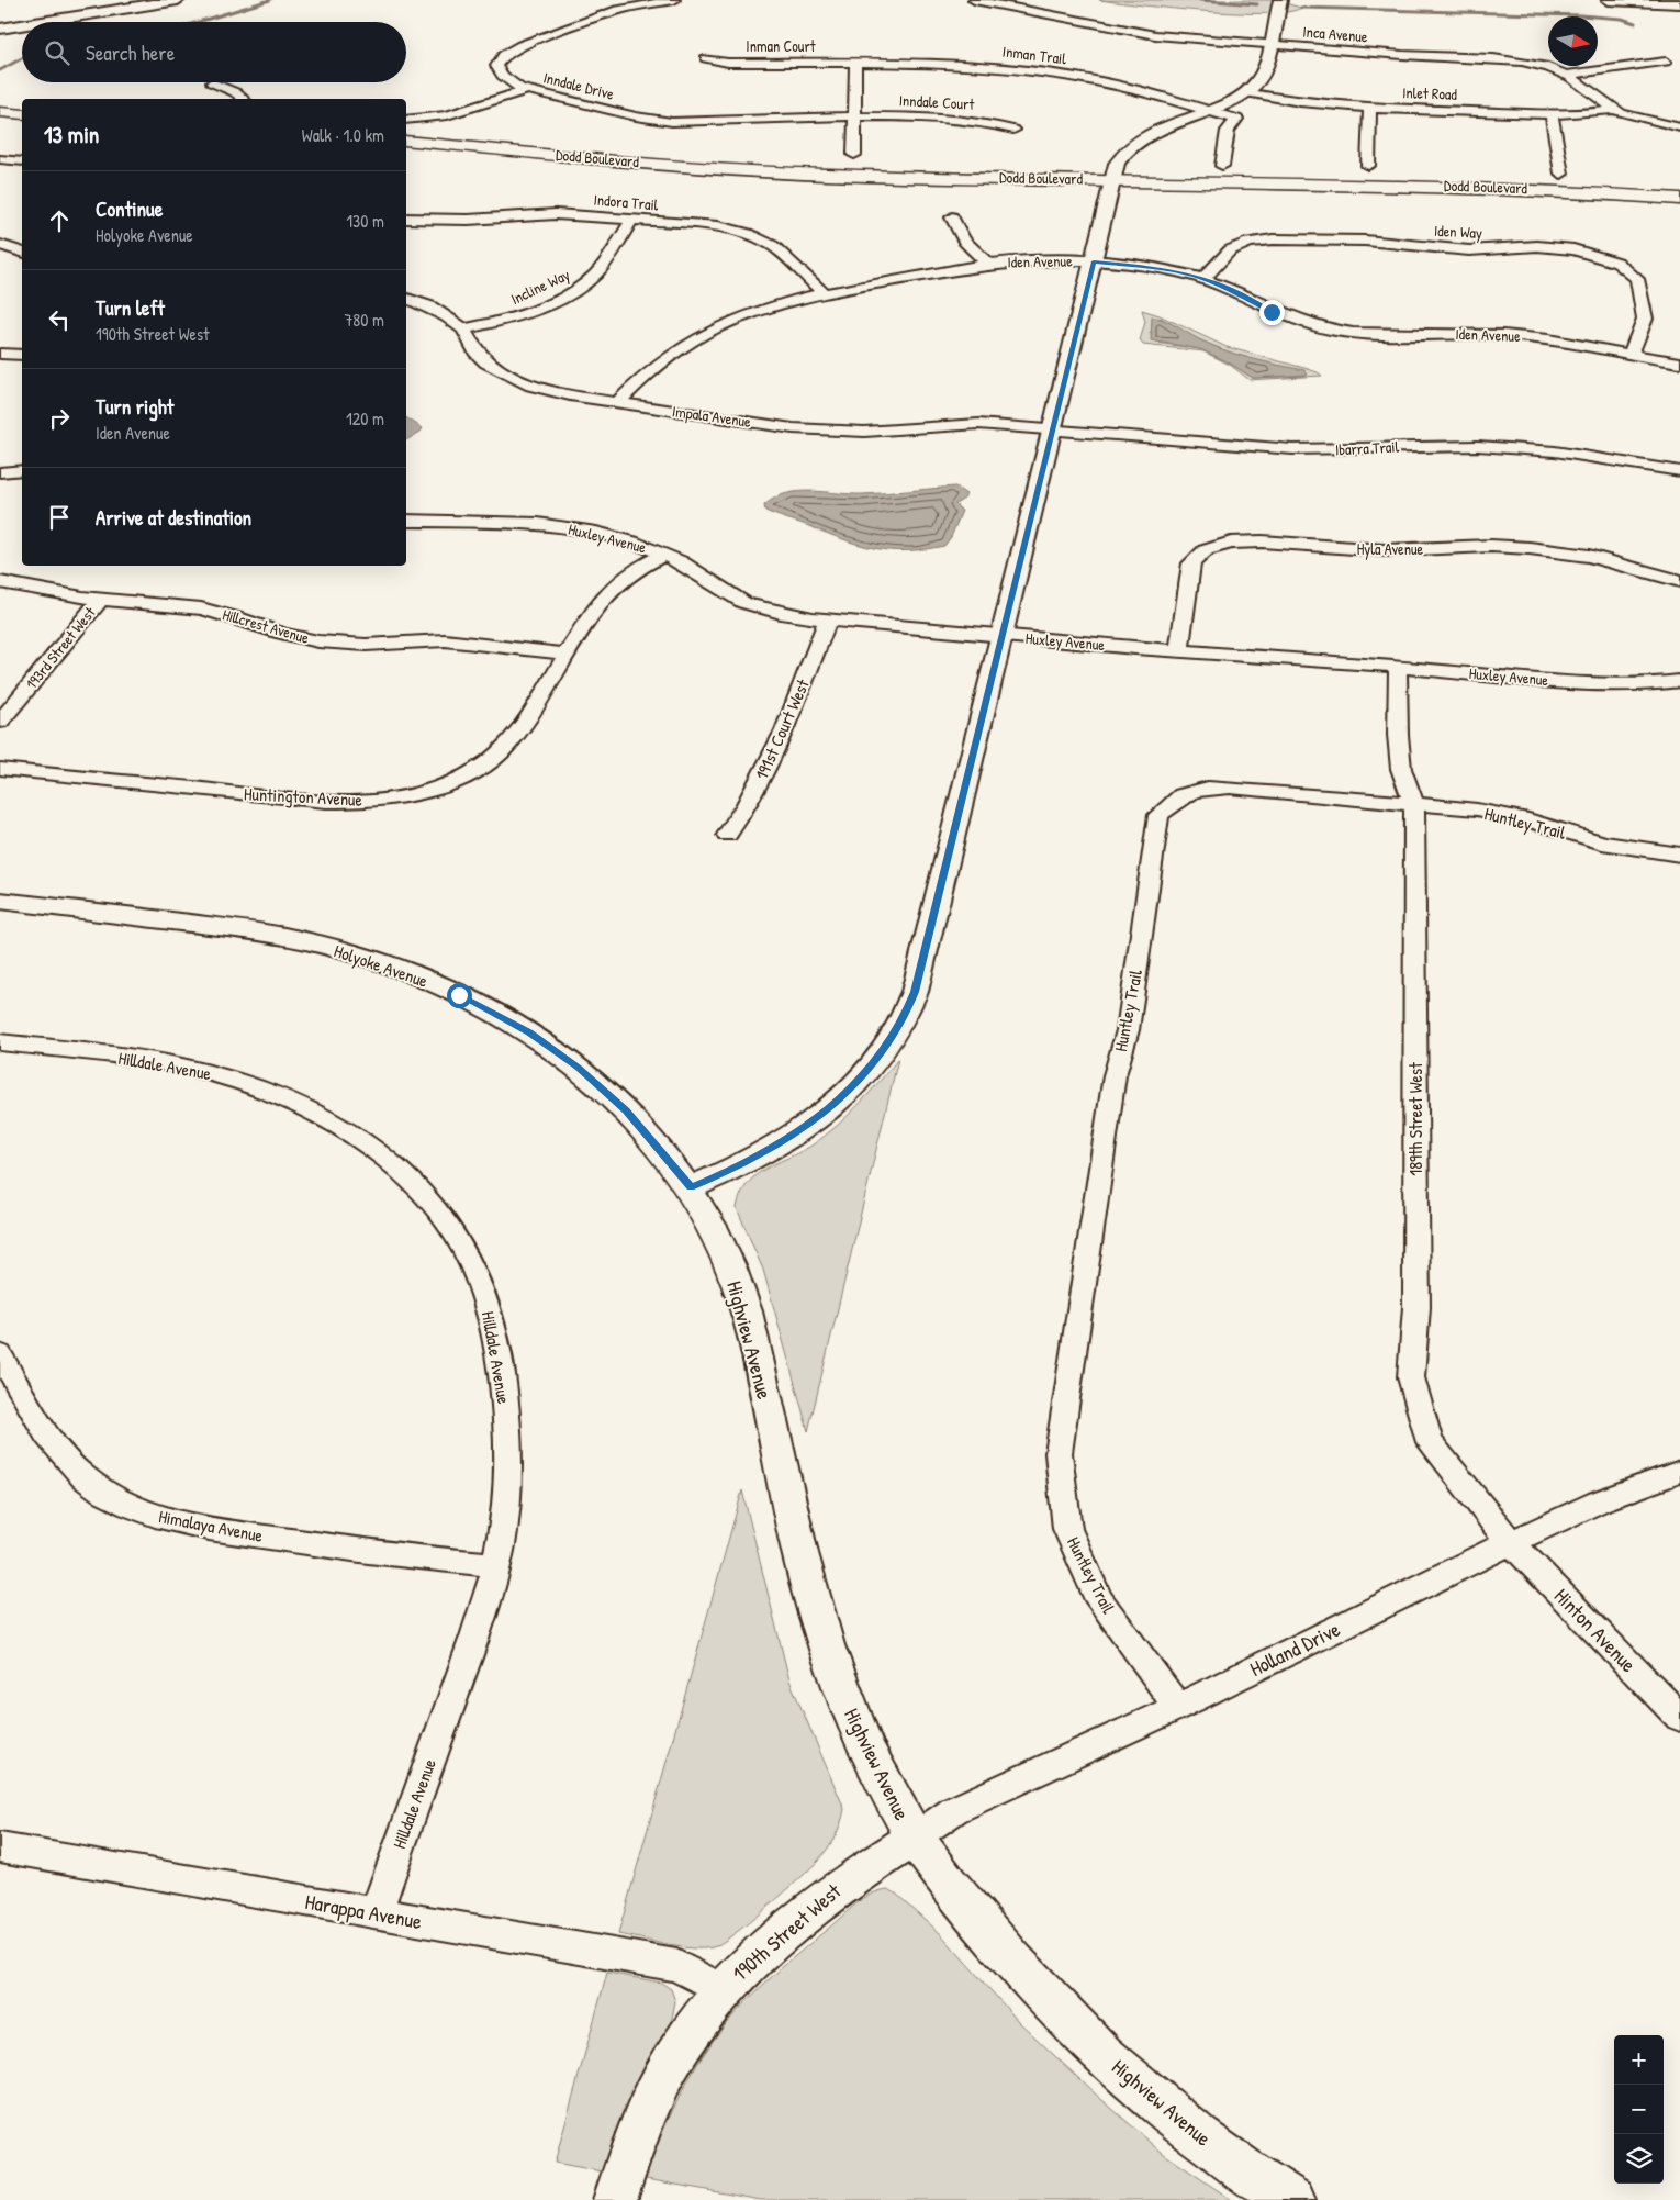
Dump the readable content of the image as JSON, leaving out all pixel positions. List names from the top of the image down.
{
  "streets": {
    "main road": ["Dodd Boulevard"],
    "street": [
      "Inca Avenue",
      "Inman Court",
      "Inman Trail",
      "Inndale Drive",
      "Inlet Road",
      "Inndale Court",
      "Indora Trail",
      "Iden Way",
      "Iden Avenue",
      "Incline Way",
      "Impala Avenue",
      "Ibarra Trail",
      "Huxley Avenue",
      "Hyla Avenue",
      "Hillcrest Avenue",
      "193rd Street West",
      "191st Court West",
      "Huntington Avenue",
      "Huntley Trail",
      "Holyoke Avenue",
      "Hilldale Avenue",
      "189th Street West",
      "Highview Avenue",
      "Himalaya Avenue",
      "Hinton Avenue",
      "Holland Drive",
      "Harappa Avenue",
      "190th Street West"
    ]
  },
  "crossings": [
    ["Inca Avenue", "Inlet Road"],
    ["Inman Court", "Inman Trail"],
    ["Inndale Drive", "Inndale Court"],
    ["Indora Trail", "Iden Avenue"],
    ["Indora Trail", "Incline Way"],
    ["Iden Way", "Iden Avenue"],
    ["Iden Avenue", "Impala Avenue"],
    ["Incline Way", "Impala Avenue"],
    ["Impala Avenue", "Ibarra Trail"],
    ["Huxley Avenue", "Hyla Avenue"],
    ["Huxley Avenue", "191st Court West"],
    ["Huxley Avenue", "Huntington Avenue"],
    ["Huxley Avenue", "189th Street West"],
    ["Hillcrest Avenue", "193rd Street West"],
    ["Hillcrest Avenue", "Huntington Avenue"],
    ["Huntley Trail", "189th Street West"],
    ["Huntley Trail", "Holland Drive"],
    ["Holyoke Avenue", "Highview Avenue"],
    ["Hilldale Avenue", "Himalaya Avenue"],
    ["Hilldale Avenue", "Harappa Avenue"],
    ["189th Street West", "Hinton Avenue"],
    ["189th Street West", "Holland Drive"],
    ["Highview Avenue", "Holland Drive"],
    ["Highview Avenue", "190th Street West"],
    ["Hinton Avenue", "Holland Drive"],
    ["Holland Drive", "190th Street West"],
    ["Harappa Avenue", "190th Street West"]
  ],
  "north": "right",
  "page": {
    "search": "Search here",
    "heading": ["13 min", "Walk · 1.0 km"],
    "list": [
      ["Continue", "Holyoke Avenue", "130 m"],
      ["Turn left", "190th Street West", "780 m"],
      ["Turn right", "Iden Avenue", "120 m"],
      "Arrive at destination"
    ],
    "map_buttons": ["+", "−"]
  }
}
